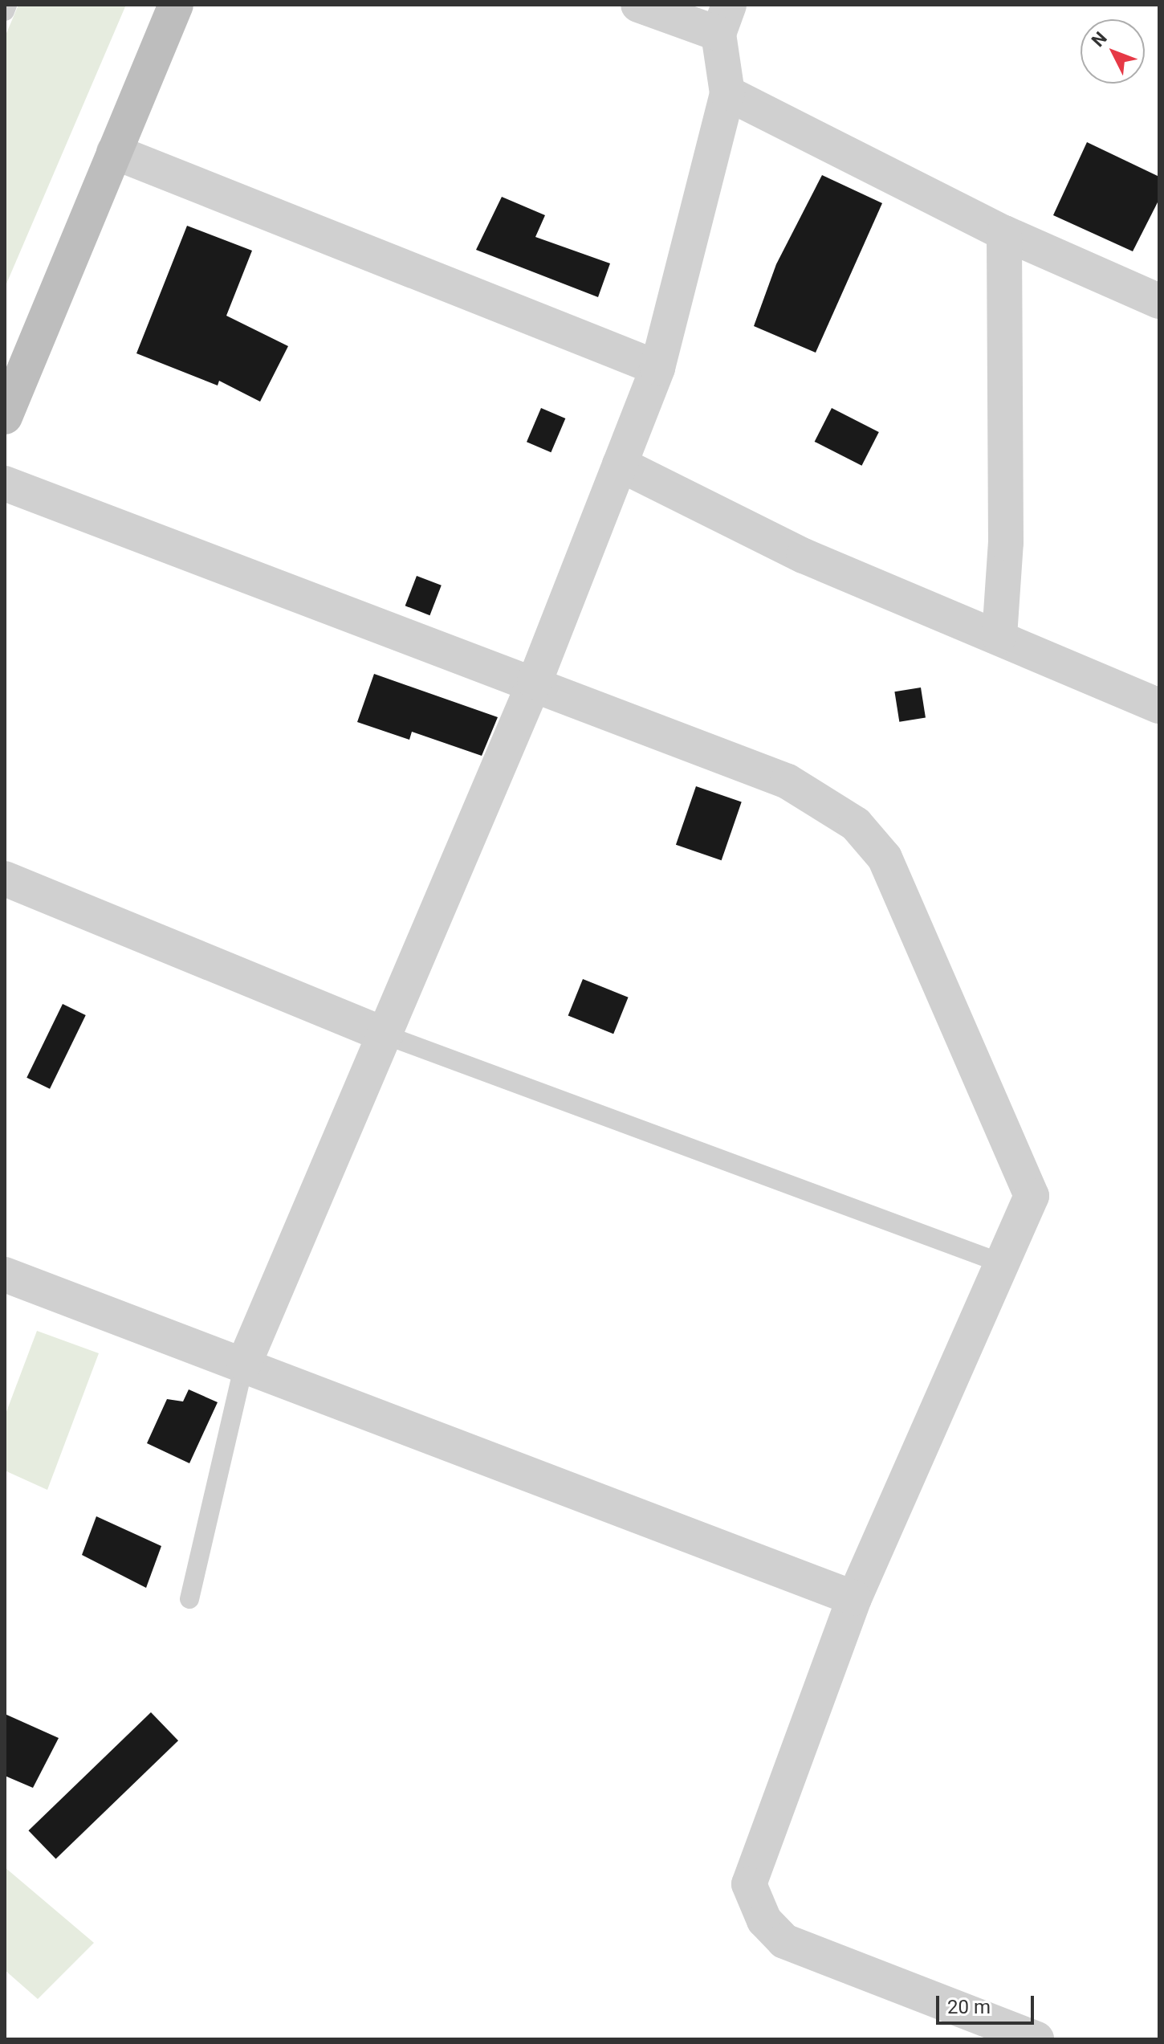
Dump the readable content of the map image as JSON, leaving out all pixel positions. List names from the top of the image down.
{
  "scale_bar": "20 m",
  "north": "top left"
}
